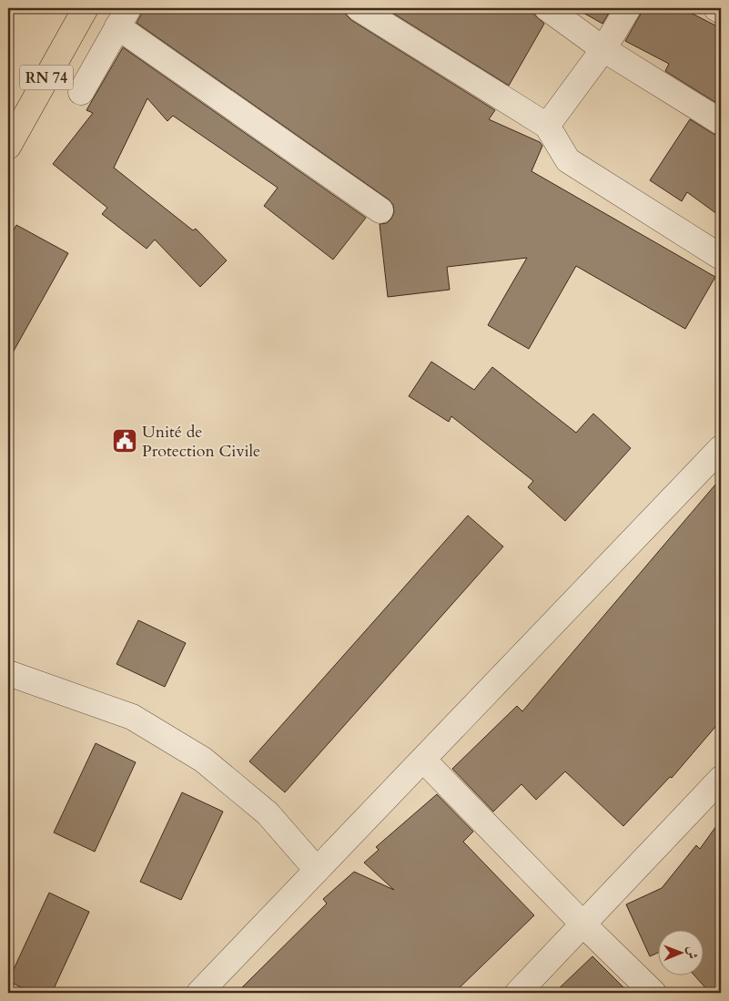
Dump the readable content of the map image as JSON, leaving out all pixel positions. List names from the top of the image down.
{
  "streets": {
    "main road": ["RN 74"]
  },
  "places": {
    "public building": ["Unité de Protection Civile"]
  },
  "north": "right"
}
